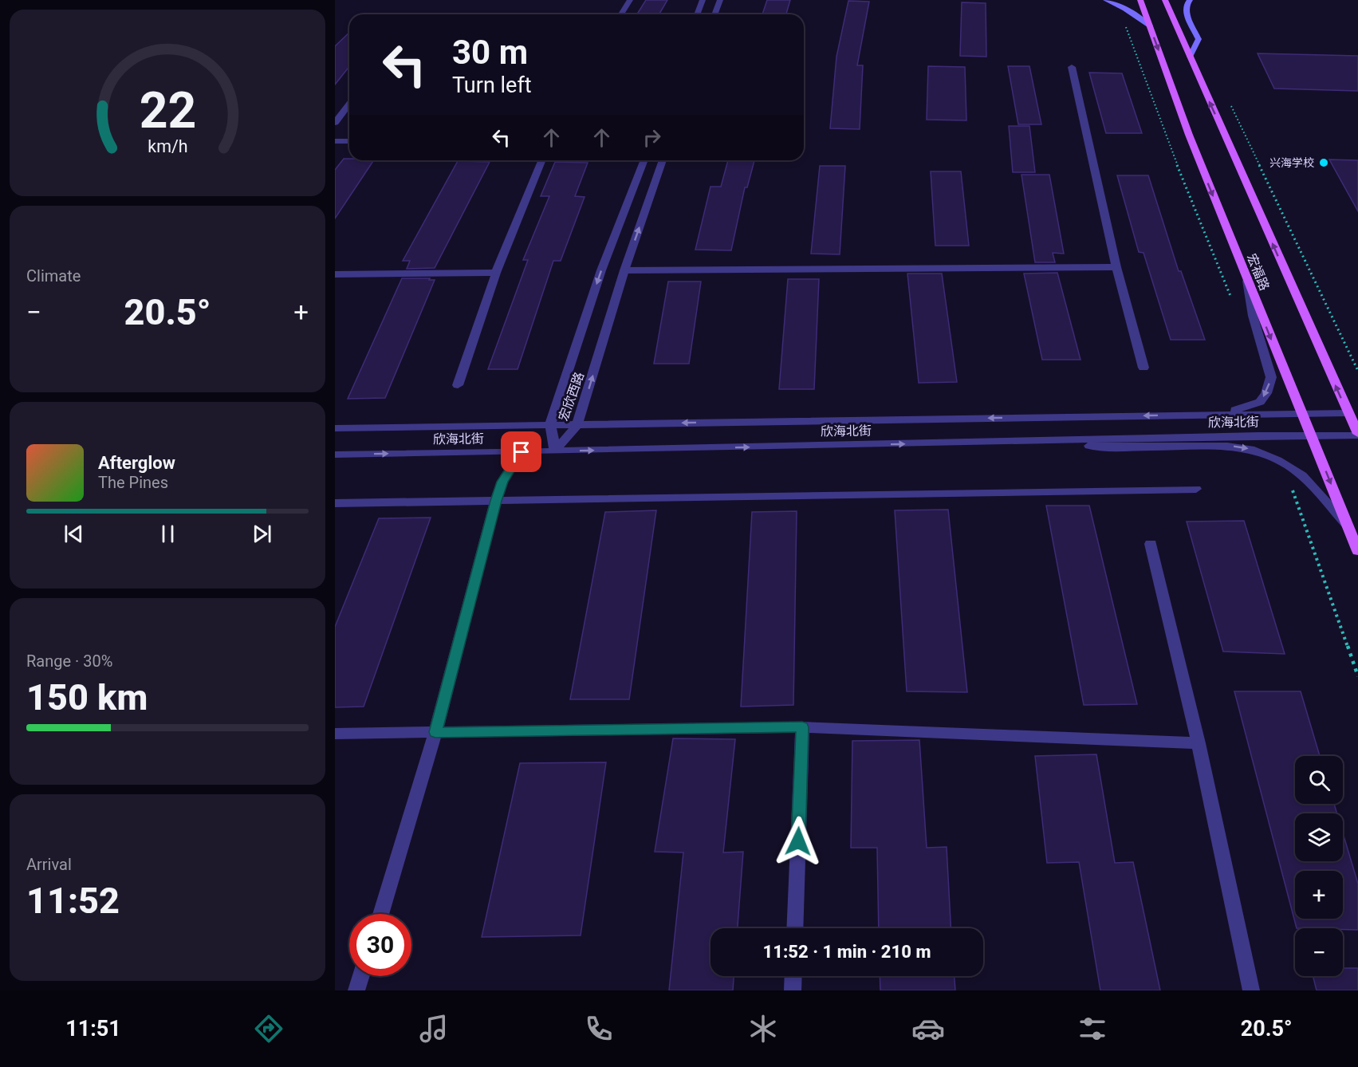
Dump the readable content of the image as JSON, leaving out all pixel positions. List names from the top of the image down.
{
  "streets": {
    "main road": ["宏福路"],
    "street": ["宏欣西路", "欣海北街"]
  },
  "crossings": [
    ["宏福路", "欣海北街"],
    ["宏欣西路", "欣海北街"]
  ],
  "places": ["兴海学校"],
  "page": {
    "turn": ["30 m", "Turn left"],
    "tile": [
      "Climate",
      ["Range · 30%", "150 km"],
      ["Arrival", "11:52"]
    ],
    "heat": ["−", "20.5°", "+"],
    "song": ["Afterglow", "The Pines"],
    "map_buttons": ["+", "−"],
    "limit": "30",
    "trip": "11:52 · 1 min · 210 m",
    "tabs": ["11:51", "20.5°"],
    "gauge": ["22", "km/h"]
  }
}
